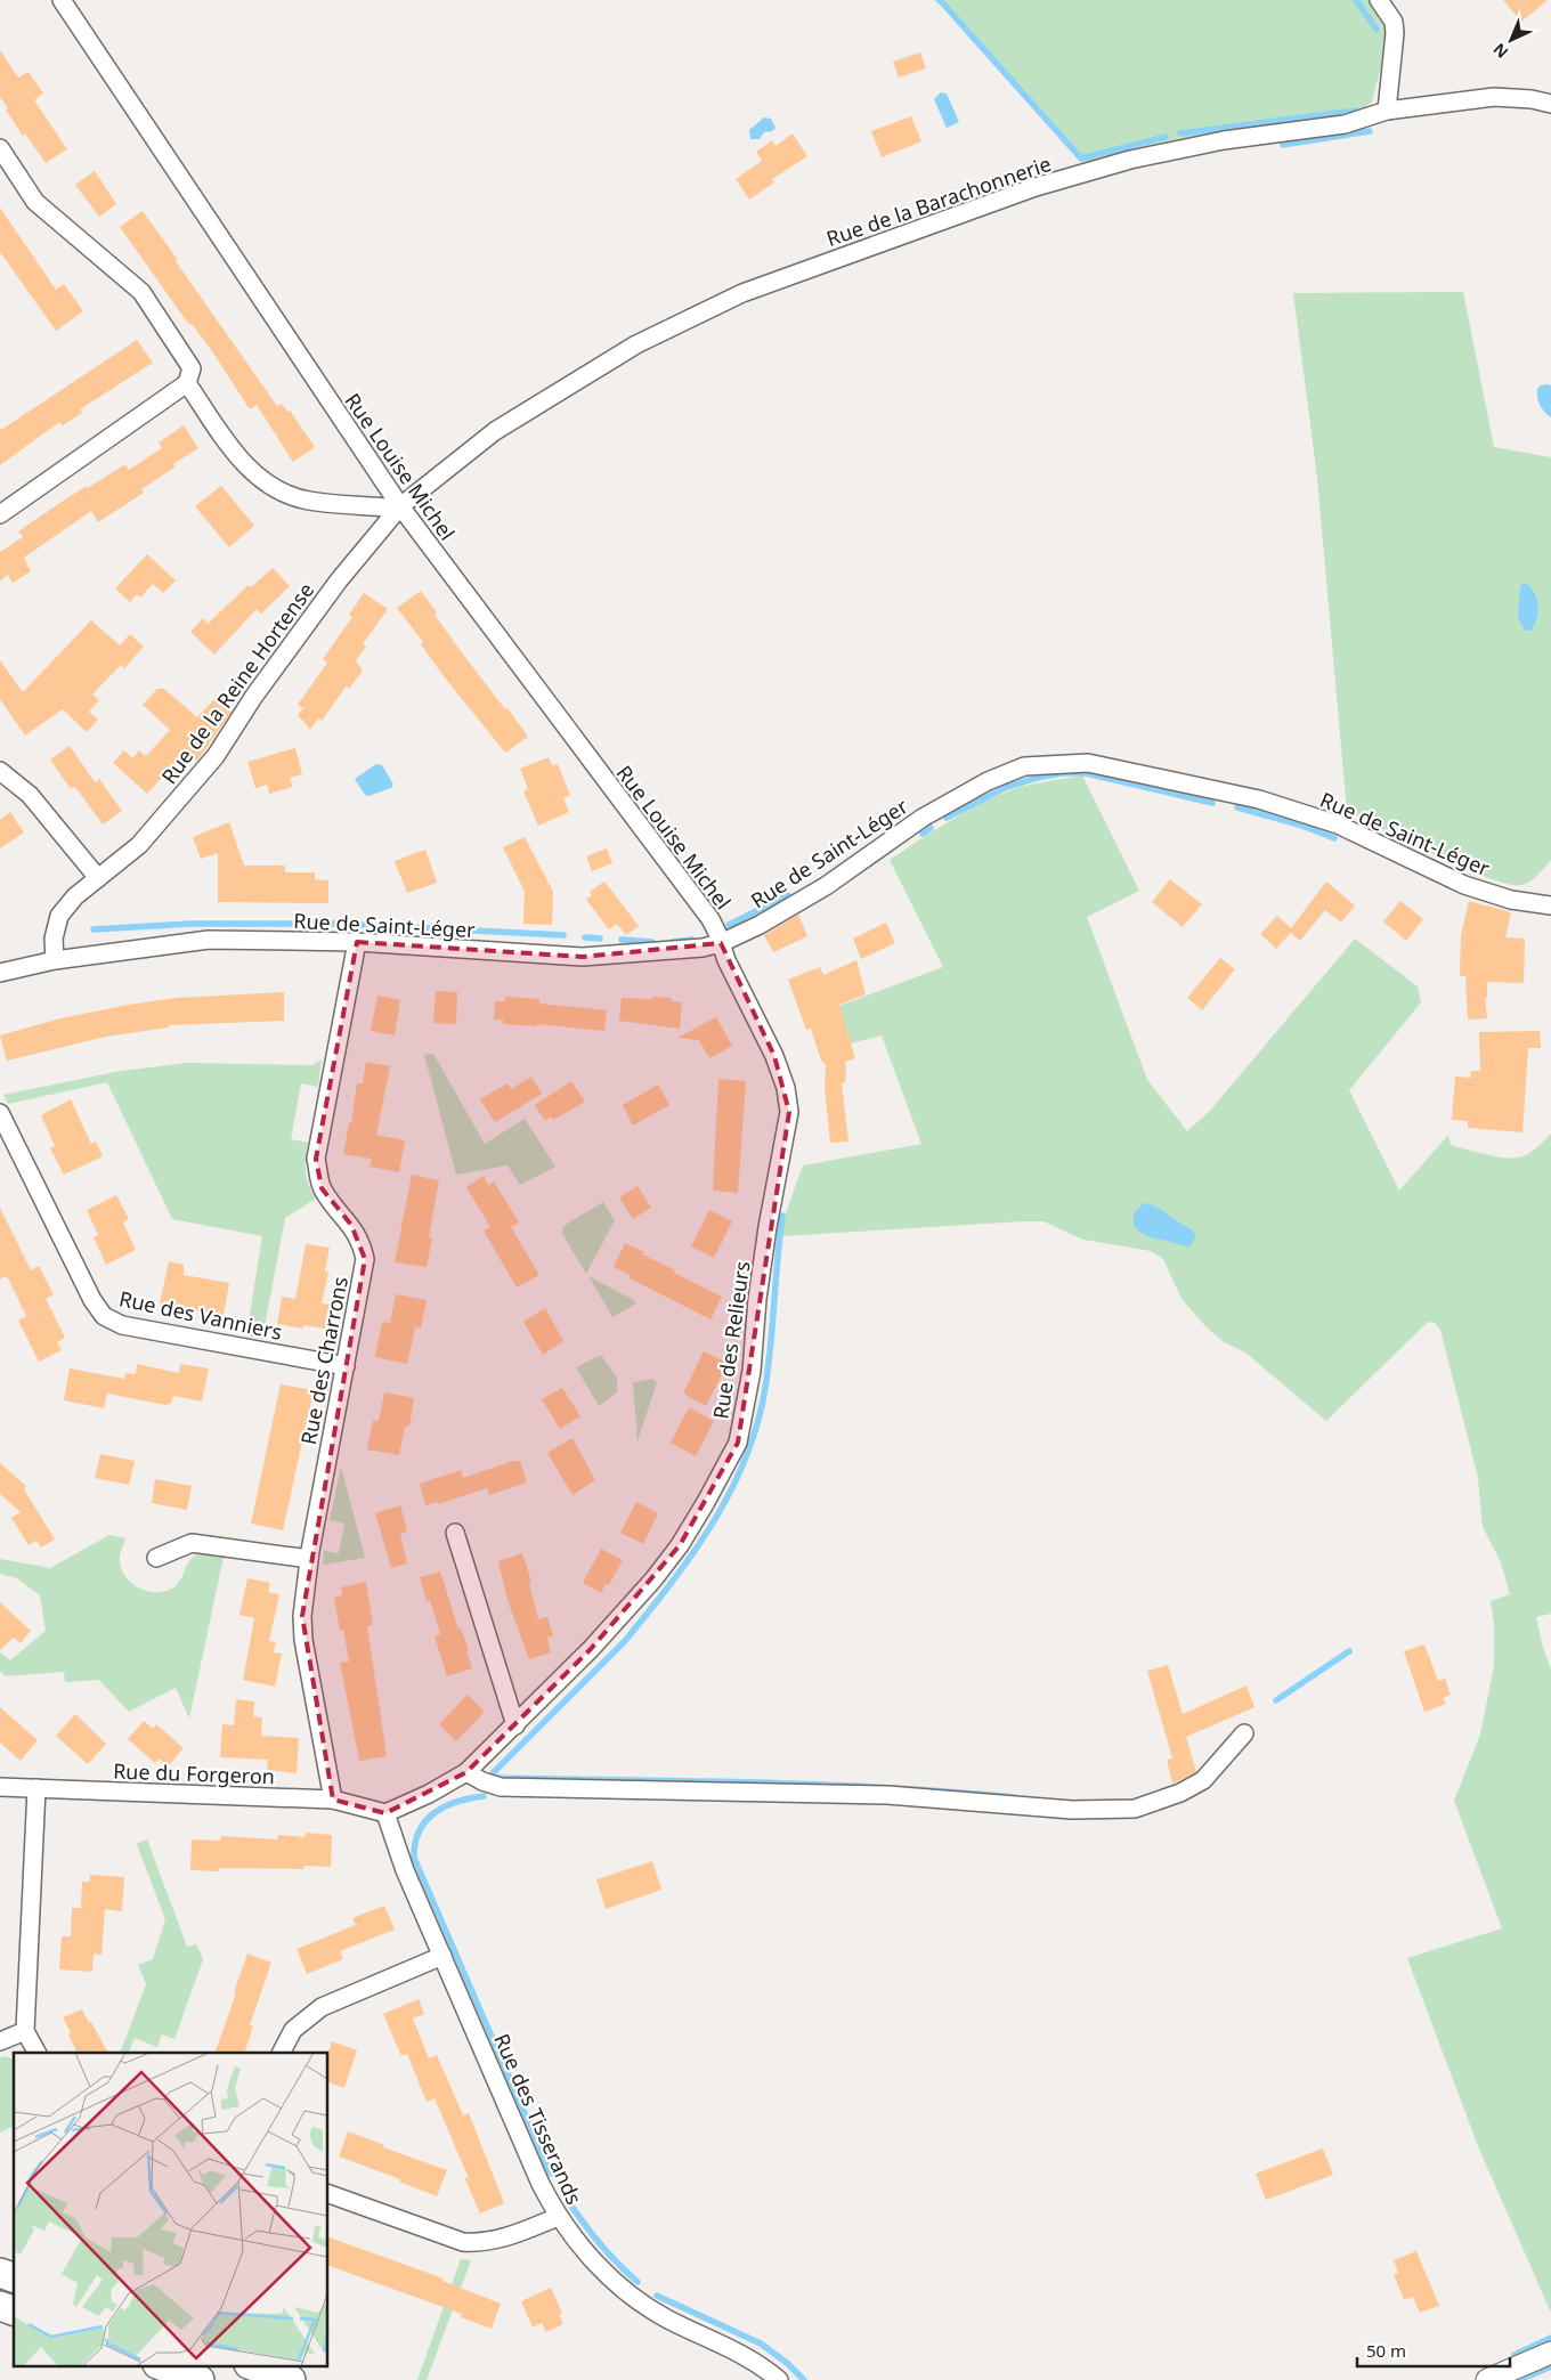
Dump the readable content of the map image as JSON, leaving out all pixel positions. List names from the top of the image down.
{
  "streets": {
    "street": [
      "Rue de la Barachonnerie",
      "Rue Louise Michel",
      "Rue de la Reine Hortense",
      "Rue de Saint-Léger",
      "Rue des Vanniers",
      "Rue des Relieurs",
      "Rue des Charrons",
      "Rue du Forgeron",
      "Rue des Tisserands"
    ]
  },
  "crossings": [
    ["Rue de la Barachonnerie", "Rue Louise Michel"],
    ["Rue de la Barachonnerie", "Rue de la Reine Hortense"],
    ["Rue Louise Michel", "Rue de la Reine Hortense"],
    ["Rue Louise Michel", "Rue de Saint-Léger"],
    ["Rue Louise Michel", "Rue des Relieurs"],
    ["Rue de la Reine Hortense", "Rue de Saint-Léger"],
    ["Rue de Saint-Léger", "Rue des Relieurs"],
    ["Rue de Saint-Léger", "Rue des Charrons"],
    ["Rue des Vanniers", "Rue des Charrons"],
    ["Rue des Relieurs", "Rue du Forgeron"],
    ["Rue des Relieurs", "Rue des Tisserands"],
    ["Rue des Charrons", "Rue du Forgeron"],
    ["Rue du Forgeron", "Rue des Tisserands"]
  ],
  "scale_bar": "50 m",
  "north": "bottom left"
}
